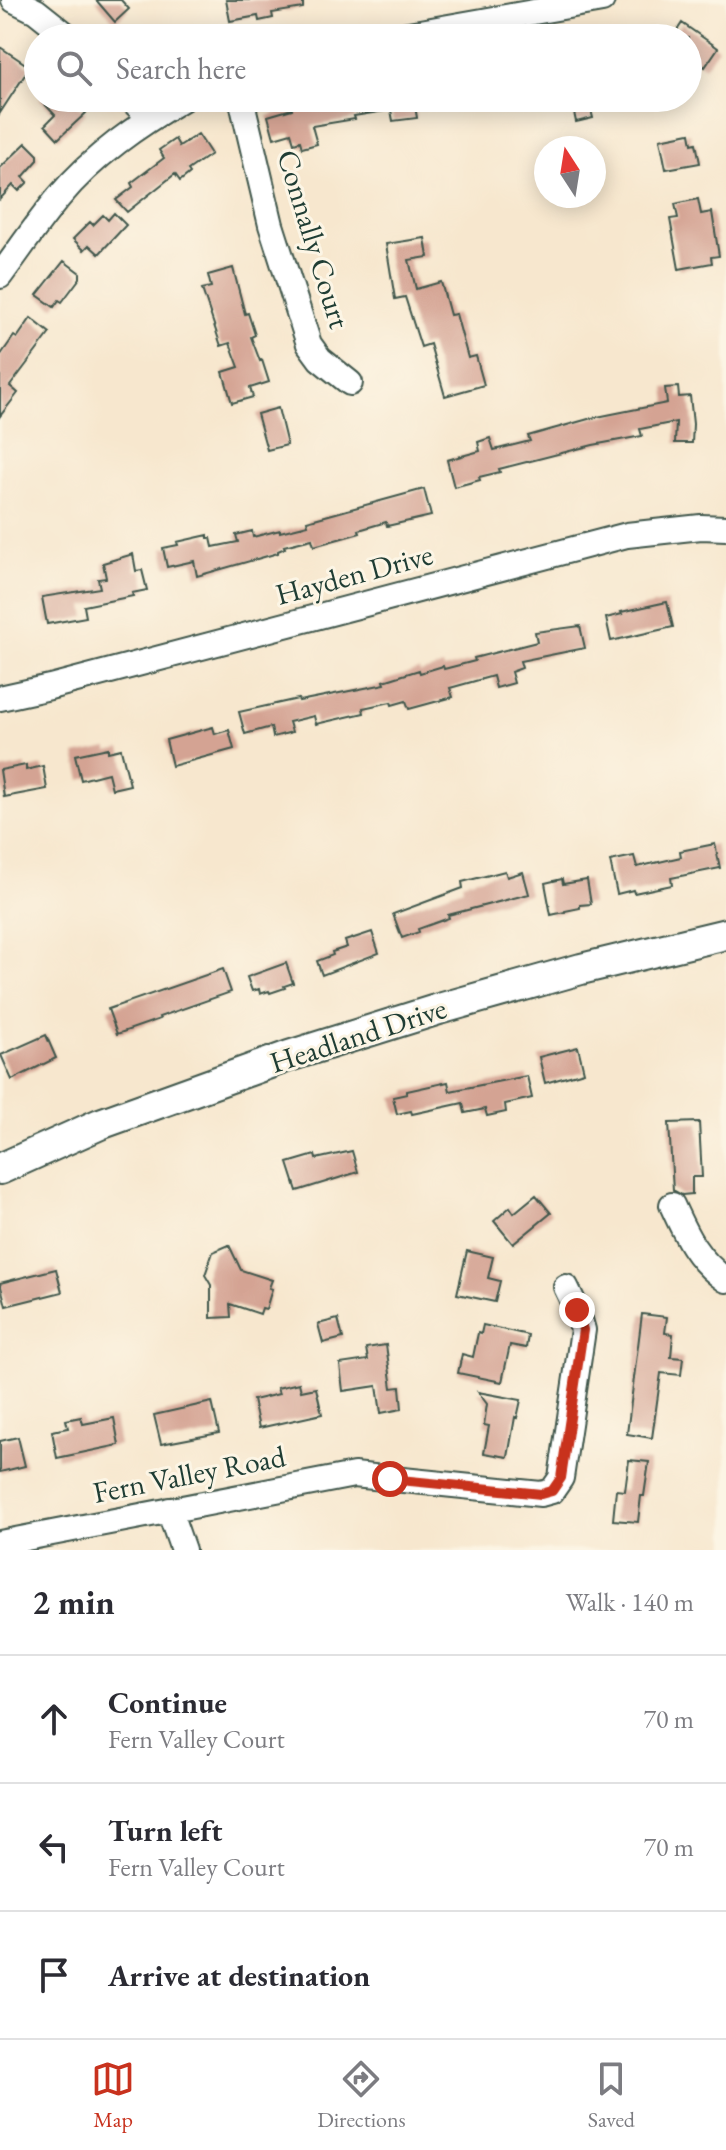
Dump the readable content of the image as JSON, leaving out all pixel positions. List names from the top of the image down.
{
  "streets": {
    "main road": ["Headland Drive"],
    "street": ["Connally Court", "Hayden Drive", "Fern Valley Road"]
  },
  "north": "top",
  "page": {
    "search": "Search here",
    "heading": ["2 min", "Walk · 140 m"],
    "list": [
      ["Continue", "Fern Valley Court", "70 m"],
      ["Turn left", "Fern Valley Court", "70 m"],
      "Arrive at destination"
    ],
    "nav": ["Map", "Directions", "Saved"]
  }
}
